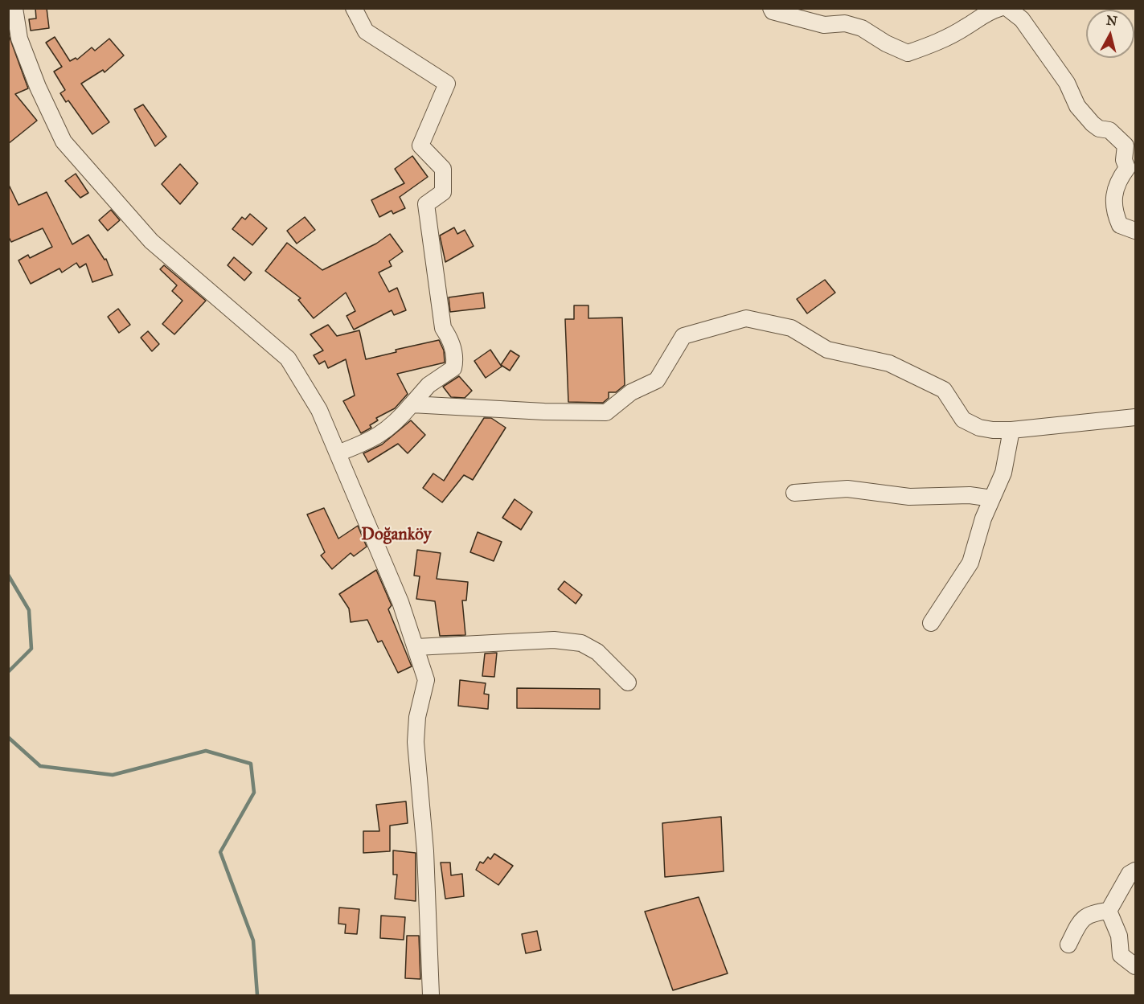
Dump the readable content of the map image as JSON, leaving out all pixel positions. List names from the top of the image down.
{
  "districts": ["Doğanköy"],
  "north": "top"
}
